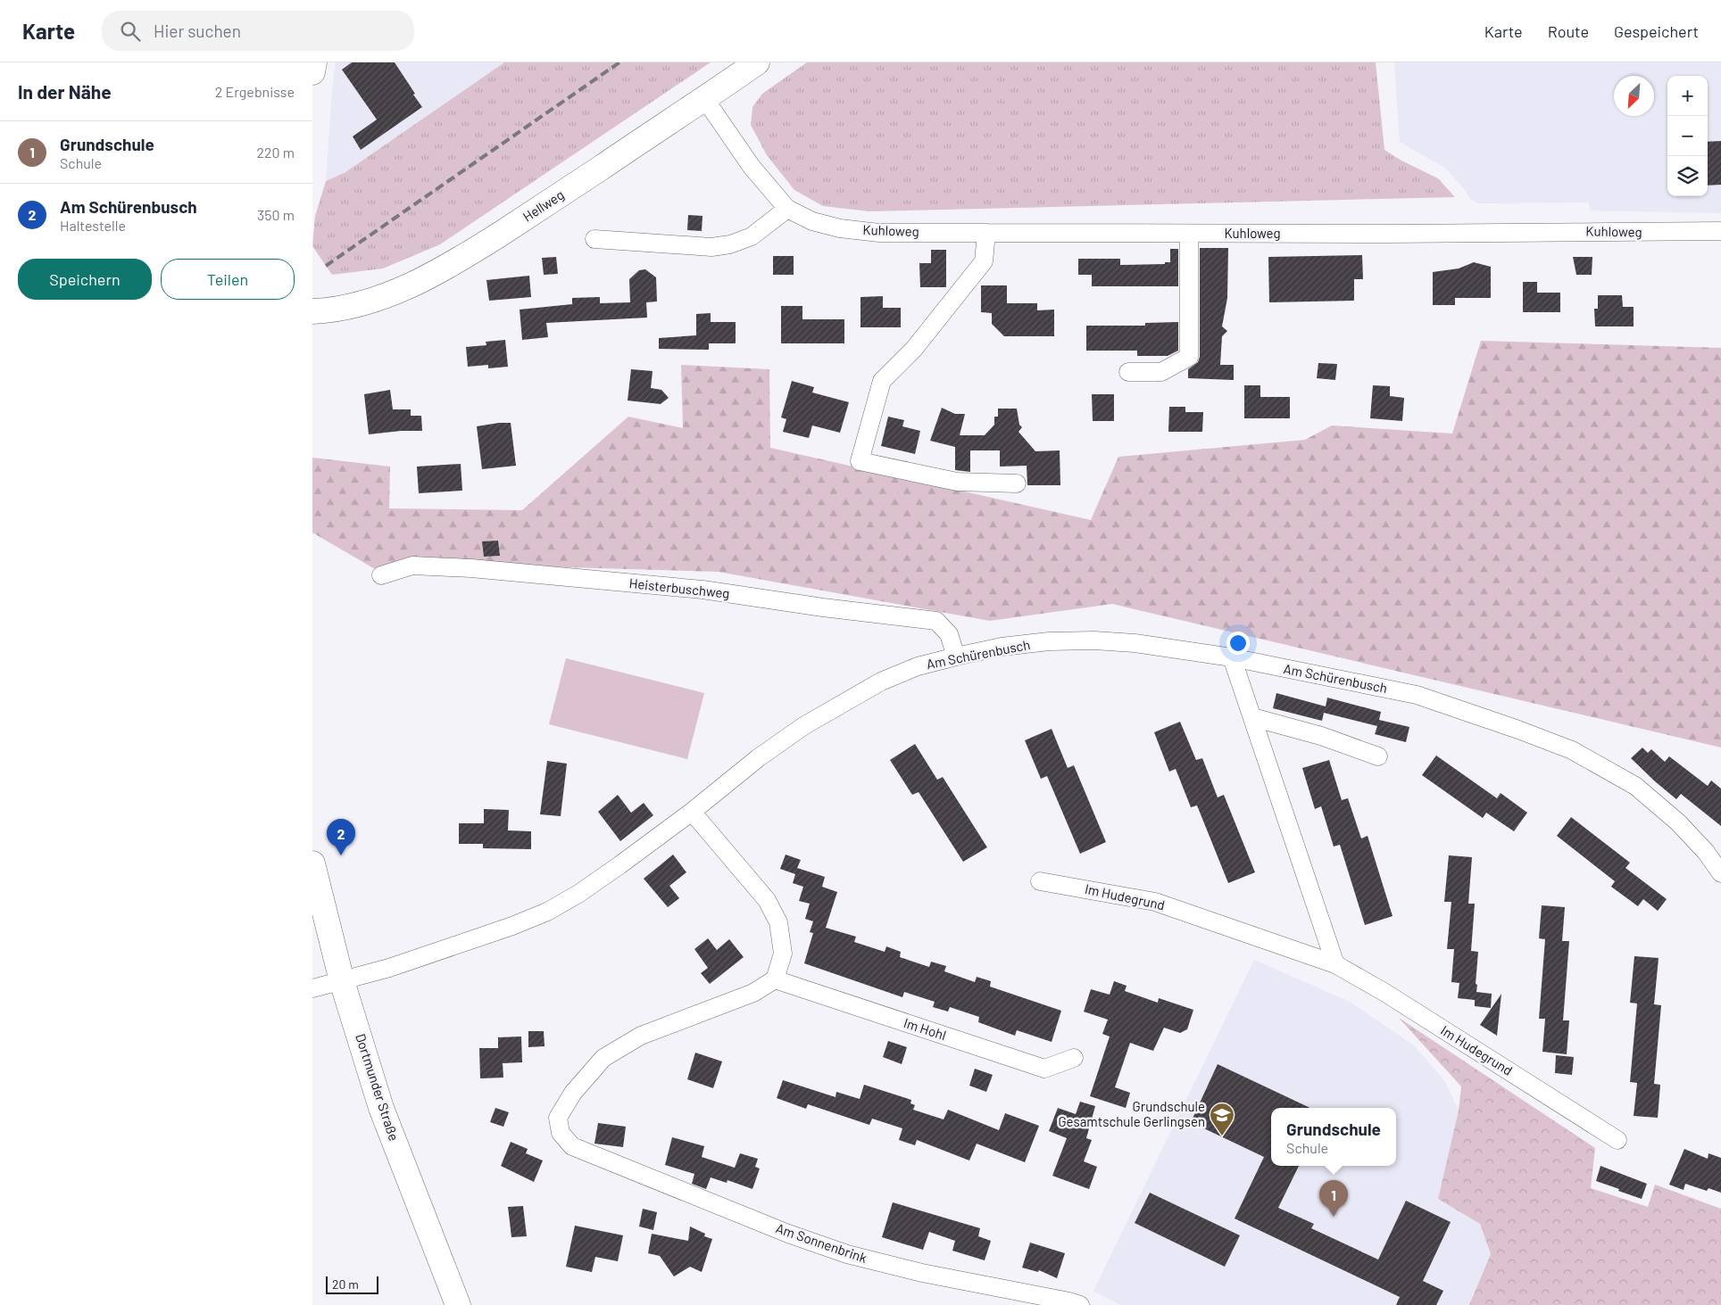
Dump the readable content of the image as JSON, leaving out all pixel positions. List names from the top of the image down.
{
  "streets": {
    "street": [
      "Hellweg",
      "Kuhloweg",
      "Heisterbuschweg",
      "Am Schürenbusch",
      "Im Hudegrund",
      "Im Hohl",
      "Dortmunder Straße",
      "Am Sonnenbrink"
    ]
  },
  "crossings": [
    ["Hellweg", "Kuhloweg"],
    ["Heisterbuschweg", "Am Schürenbusch"],
    ["Am Schürenbusch", "Dortmunder Straße"],
    ["Im Hohl", "Am Sonnenbrink"]
  ],
  "places": {
    "school or university": ["Grundschule Gesamtschule Gerlingsen"]
  },
  "scale_bar": "20 m",
  "north": "bottom left",
  "page": {
    "header": "Karte",
    "search": "Hier suchen",
    "nav": ["Karte", "Route", "Gespeichert"],
    "heading": ["In der Nähe", "2 Ergebnisse"],
    "map_buttons": ["+", "−"],
    "list": [
      {
        "mark": "1",
        "name": "Grundschule",
        "note": "Schule",
        "value": "220 m"
      },
      {
        "mark": "2",
        "name": "Am Schürenbusch",
        "note": "Haltestelle",
        "value": "350 m"
      }
    ],
    "buttons": ["Speichern", "Teilen"],
    "pins": ["2", "1"],
    "popup": ["Grundschule", "Schule"],
    "scale": "20 m"
  }
}
